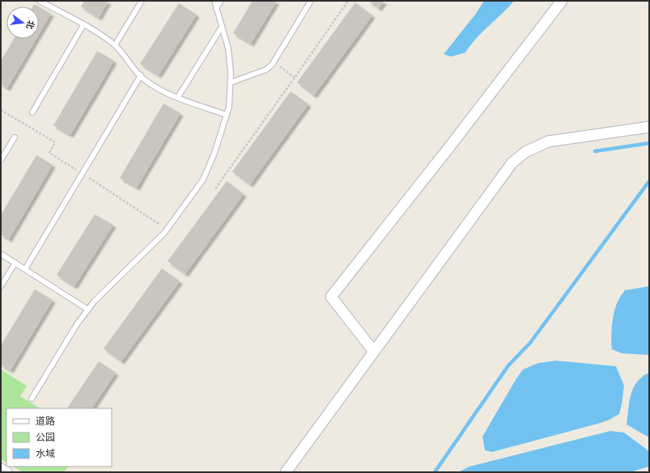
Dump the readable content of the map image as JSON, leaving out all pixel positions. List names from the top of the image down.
{
  "legend": ["道路", "公园", "水域"],
  "north": "right"
}
